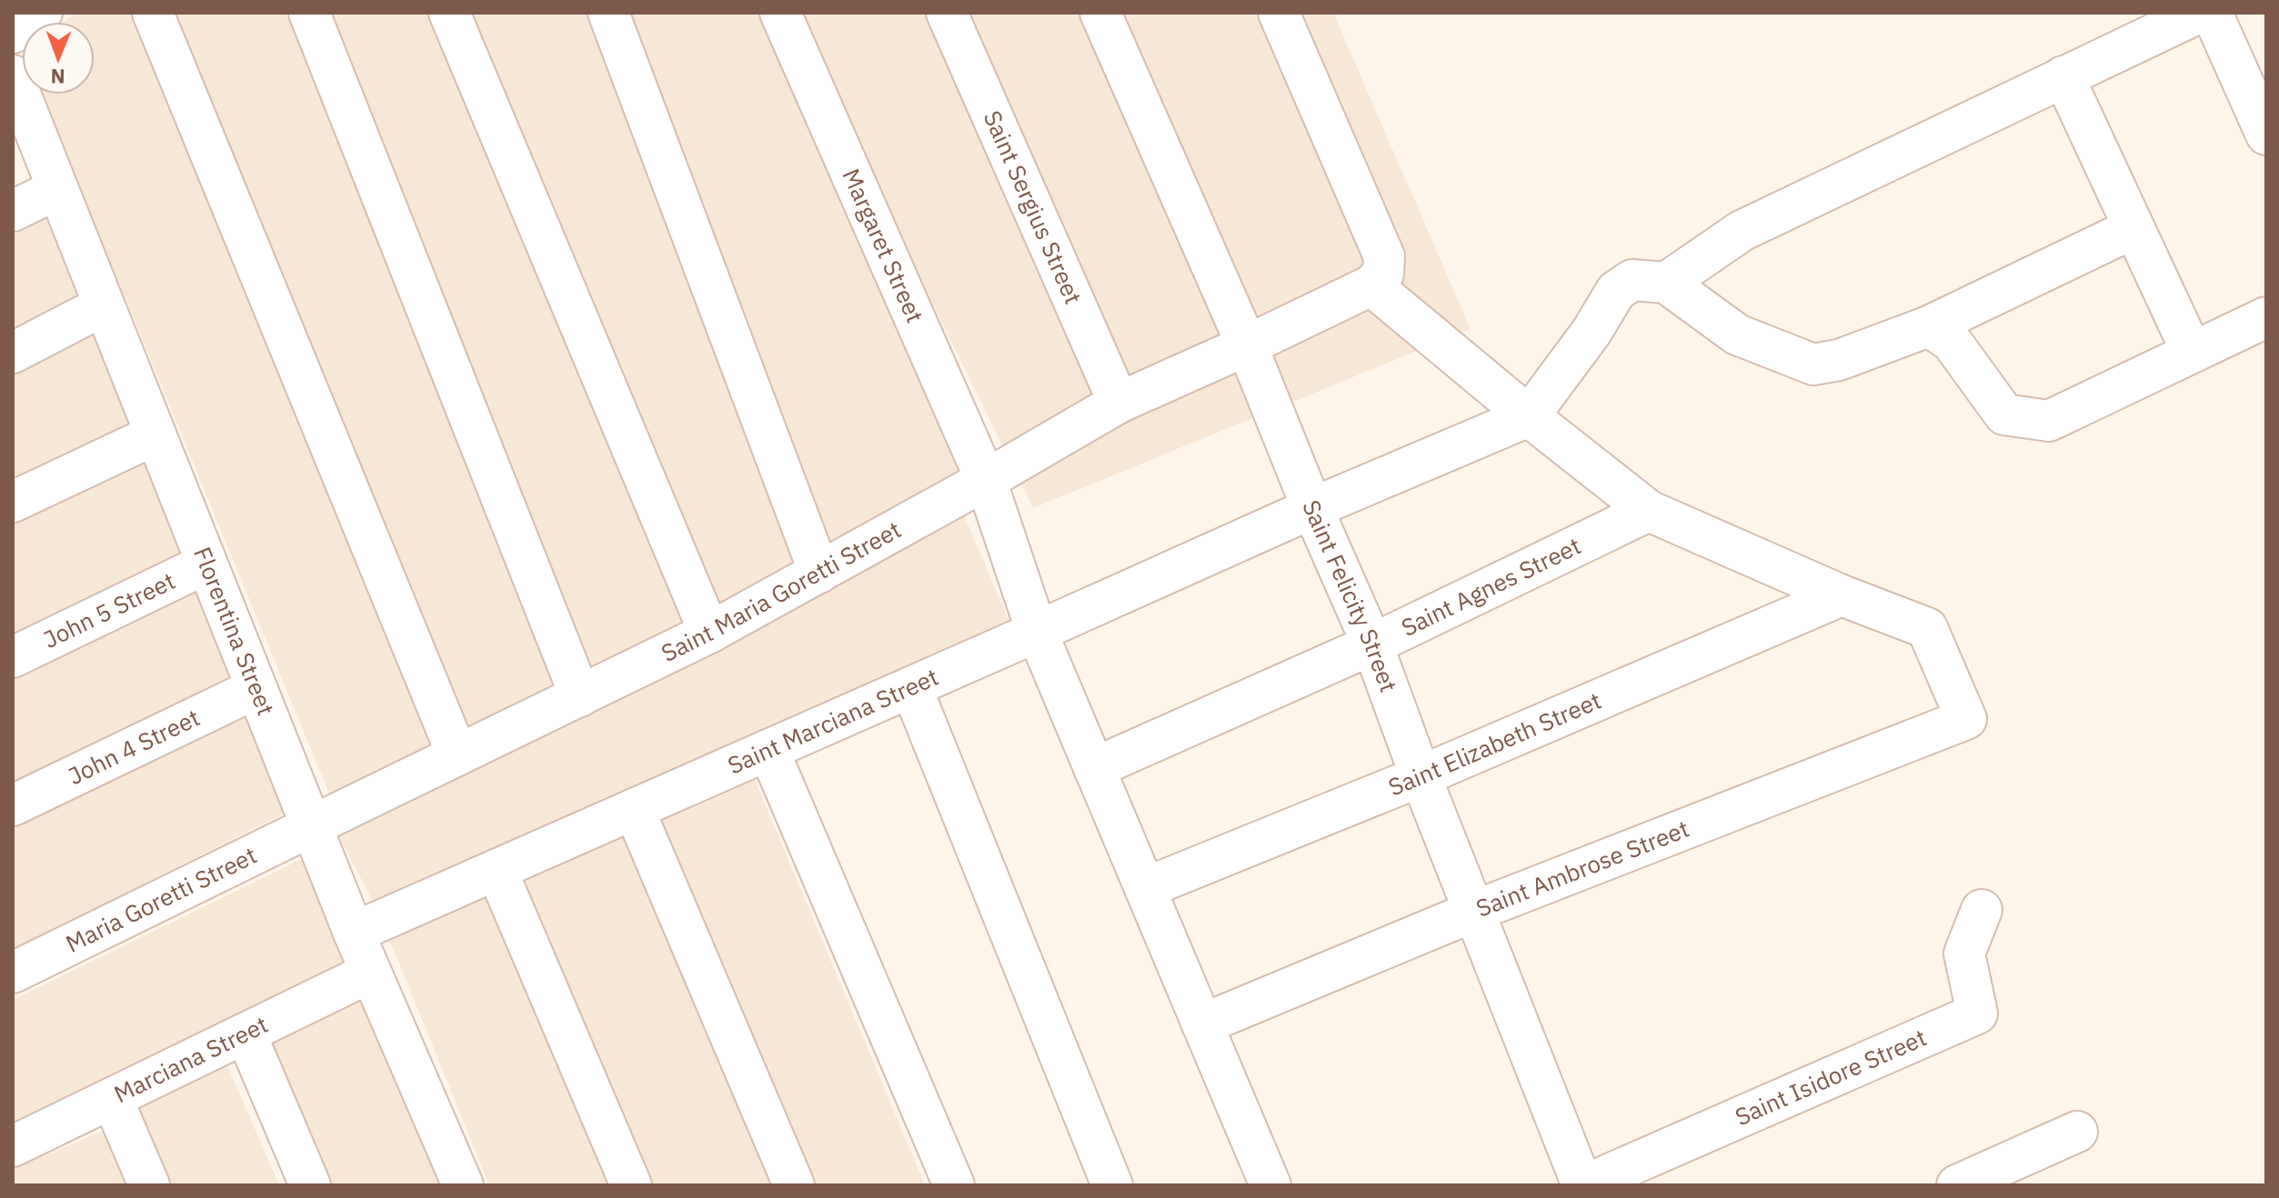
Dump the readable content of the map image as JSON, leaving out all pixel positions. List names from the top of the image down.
{
  "streets": {
    "street": [
      "Saint Sergius Street",
      "Margaret Street",
      "Saint Agnes Street",
      "Saint Maria Goretti Street",
      "Saint Felicity Street",
      "John 5 Street",
      "Florentina Street",
      "Saint Marciana Street",
      "Saint Elizabeth Street",
      "John 4 Street",
      "Saint Ambrose Street",
      "Maria Goretti Street",
      "Marciana Street",
      "Saint Isidore Street"
    ]
  },
  "crossings": [
    ["Saint Sergius Street", "Saint Maria Goretti Street"],
    ["Margaret Street", "Saint Agnes Street"],
    ["Margaret Street", "Saint Maria Goretti Street"],
    ["Margaret Street", "Saint Marciana Street"],
    ["Margaret Street", "Saint Elizabeth Street"],
    ["Margaret Street", "Saint Ambrose Street"],
    ["Saint Agnes Street", "Saint Felicity Street"],
    ["Saint Maria Goretti Street", "Saint Felicity Street"],
    ["Saint Maria Goretti Street", "Florentina Street"],
    ["Saint Maria Goretti Street", "Maria Goretti Street"],
    ["Saint Felicity Street", "Saint Marciana Street"],
    ["Saint Felicity Street", "Saint Elizabeth Street"],
    ["Saint Felicity Street", "Saint Ambrose Street"],
    ["Saint Felicity Street", "Saint Isidore Street"],
    ["John 5 Street", "Florentina Street"],
    ["Florentina Street", "Saint Marciana Street"],
    ["Florentina Street", "John 4 Street"],
    ["Florentina Street", "Maria Goretti Street"],
    ["Florentina Street", "Marciana Street"],
    ["Saint Elizabeth Street", "Saint Ambrose Street"]
  ],
  "north": "bottom"
}
